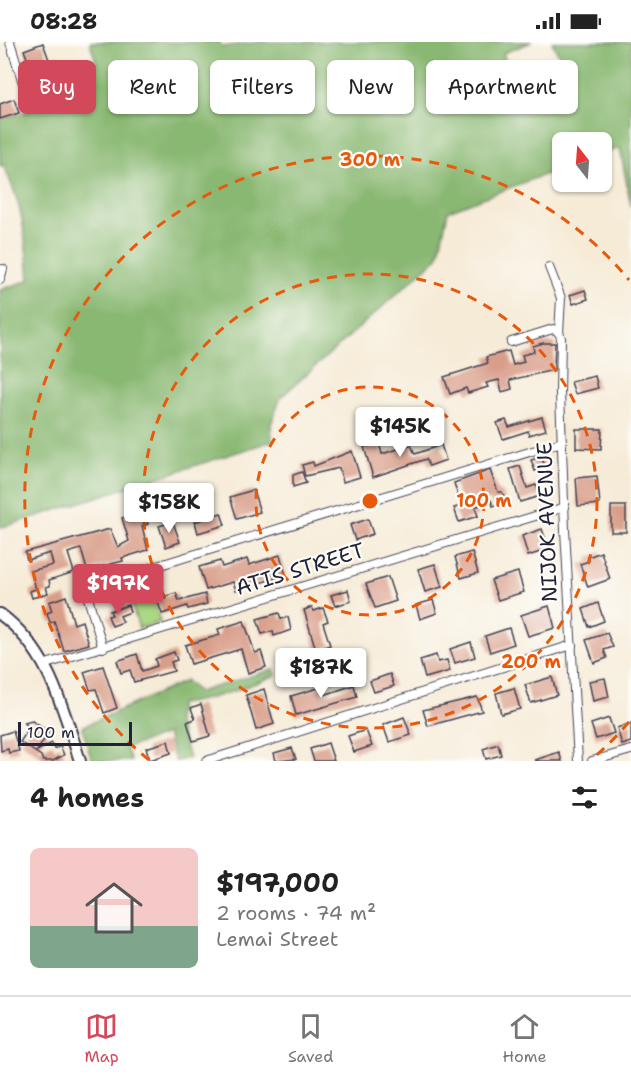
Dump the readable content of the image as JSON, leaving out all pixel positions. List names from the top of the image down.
{
  "streets": {
    "street": ["NIJOK AVENUE", "ATIS STREET"]
  },
  "crossings": [
    ["NIJOK AVENUE", "ATIS STREET"]
  ],
  "scale_bar": "100 m",
  "north": "top",
  "page": {
    "status": "08:28",
    "chip": [
      "Buy",
      "Rent",
      "Filters",
      "New",
      "Apartment"
    ],
    "price": [
      "$145K",
      "$158K",
      "$197K",
      "$187K"
    ],
    "scale": "100 m",
    "heading": "4 homes",
    "list": [
      {
        "name": "$197,000",
        "note": "2 rooms · 74 m² · Lemai Street"
      }
    ],
    "tabs": ["Map", "Saved", "Home"]
  },
  "rings": ["300 m", "100 m", "200 m"]
}
